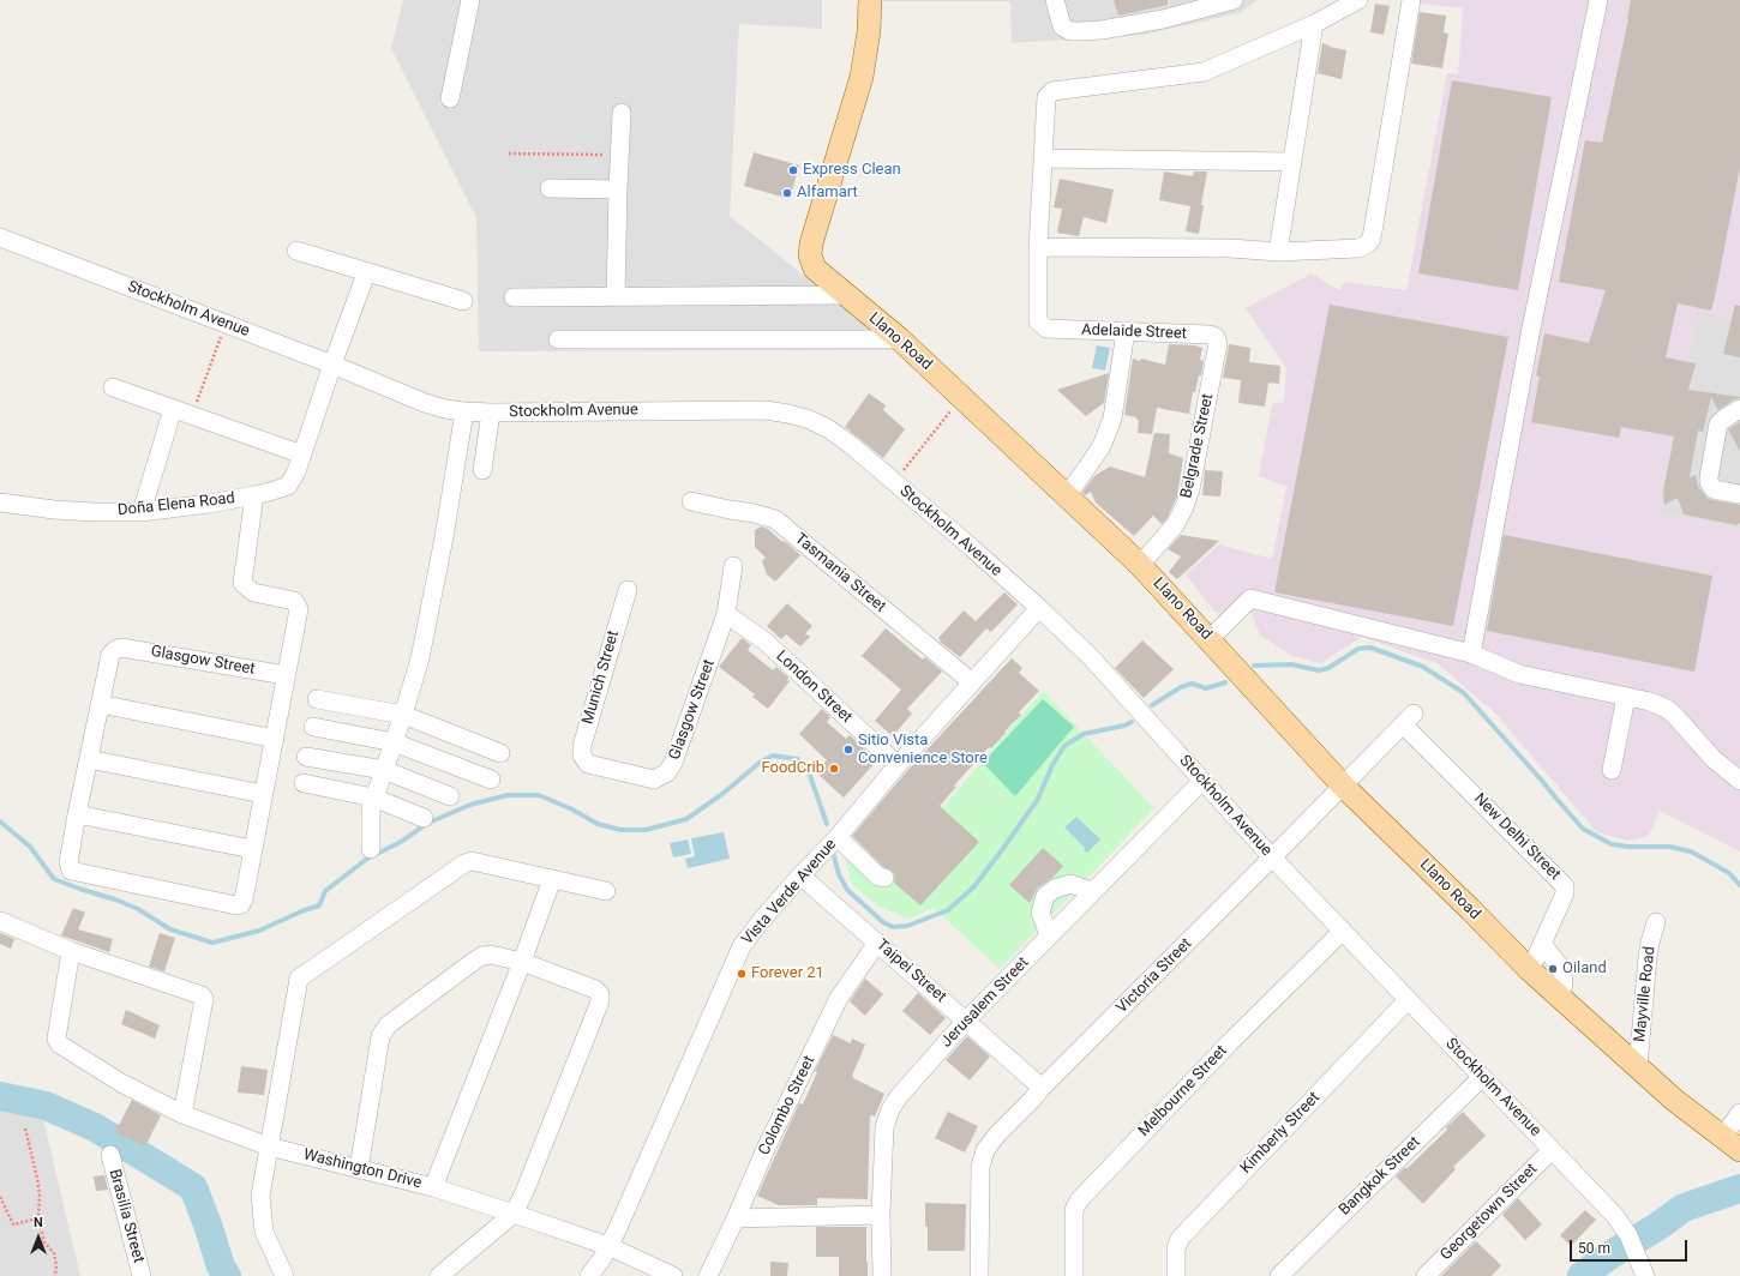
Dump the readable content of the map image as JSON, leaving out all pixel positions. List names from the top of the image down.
{
  "streets": {
    "main road": ["Llano Road"],
    "street": [
      "Stockholm Avenue",
      "Adelaide Street",
      "Belgrade Street",
      "Doña Elena Road",
      "Tasmania Street",
      "Glasgow Street",
      "Munich Street",
      "London Street",
      "New Delhi Street",
      "Vista Verde Avenue",
      "Taipei Street",
      "Victoria Street",
      "Mayville Road",
      "Jerusalem Street",
      "Melbourne Street",
      "Colombo Street",
      "Kimberly Street",
      "Washington Drive",
      "Bangkok Street",
      "Georgetown Street",
      "Brasilia Street"
    ]
  },
  "crossings": [
    ["Stockholm Avenue", "Doña Elena Road"],
    ["Stockholm Avenue", "Vista Verde Avenue"],
    ["Stockholm Avenue", "Victoria Street"],
    ["Stockholm Avenue", "Jerusalem Street"],
    ["Stockholm Avenue", "Melbourne Street"],
    ["Stockholm Avenue", "Kimberly Street"],
    ["Stockholm Avenue", "Bangkok Street"],
    ["Stockholm Avenue", "Georgetown Street"],
    ["Adelaide Street", "Belgrade Street"],
    ["Llano Road", "Belgrade Street"],
    ["Llano Road", "New Delhi Street"],
    ["Llano Road", "Victoria Street"],
    ["Llano Road", "Mayville Road"],
    ["Tasmania Street", "Vista Verde Avenue"],
    ["Glasgow Street", "Munich Street"],
    ["Glasgow Street", "London Street"],
    ["London Street", "Vista Verde Avenue"],
    ["New Delhi Street", "Victoria Street"],
    ["Vista Verde Avenue", "Taipei Street"],
    ["Vista Verde Avenue", "Washington Drive"],
    ["Taipei Street", "Victoria Street"],
    ["Taipei Street", "Jerusalem Street"],
    ["Taipei Street", "Colombo Street"]
  ],
  "places": [
    "Express Clean",
    "Alfamart",
    "Sitio Vista Convenience Store",
    "FoodCrib",
    "Oiland",
    "Forever 21"
  ],
  "scale_bar": "50 m",
  "north": "top"
}
